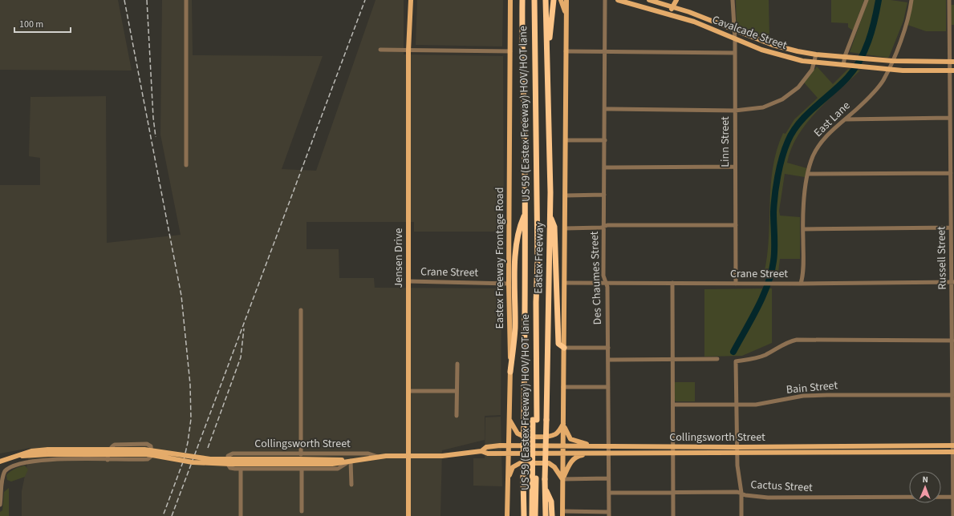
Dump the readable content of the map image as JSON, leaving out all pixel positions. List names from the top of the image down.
{
  "streets": {
    "highway": ["US 59 (Eastex Freeway) HOV/HOT lane", "Eastex Freeway"],
    "main road": [
      "Cavalcade Street",
      "Jensen Drive",
      "Eastex Freeway Frontage Road",
      "Collingsworth Street"
    ],
    "street": [
      "East Lane",
      "Linn Street",
      "Russell Street",
      "Crane Street",
      "Des Chaumes Street",
      "Bain Street",
      "Cactus Street"
    ]
  },
  "crossings": [
    ["Cavalcade Street", "East Lane"],
    ["Cavalcade Street", "Linn Street"],
    ["Cavalcade Street", "Russell Street"],
    ["East Lane", "Crane Street"],
    ["Linn Street", "Crane Street"],
    ["Jensen Drive", "Crane Street"],
    ["Jensen Drive", "Collingsworth Street"],
    ["Eastex Freeway Frontage Road", "Crane Street"],
    ["Eastex Freeway Frontage Road", "Collingsworth Street"],
    ["Russell Street", "Crane Street"],
    ["Russell Street", "Bain Street"],
    ["Russell Street", "Collingsworth Street"],
    ["Russell Street", "Cactus Street"],
    ["Crane Street", "Des Chaumes Street"],
    ["Des Chaumes Street", "Collingsworth Street"],
    ["Des Chaumes Street", "Cactus Street"]
  ],
  "scale_bar": "100 m",
  "north": "top"
}
